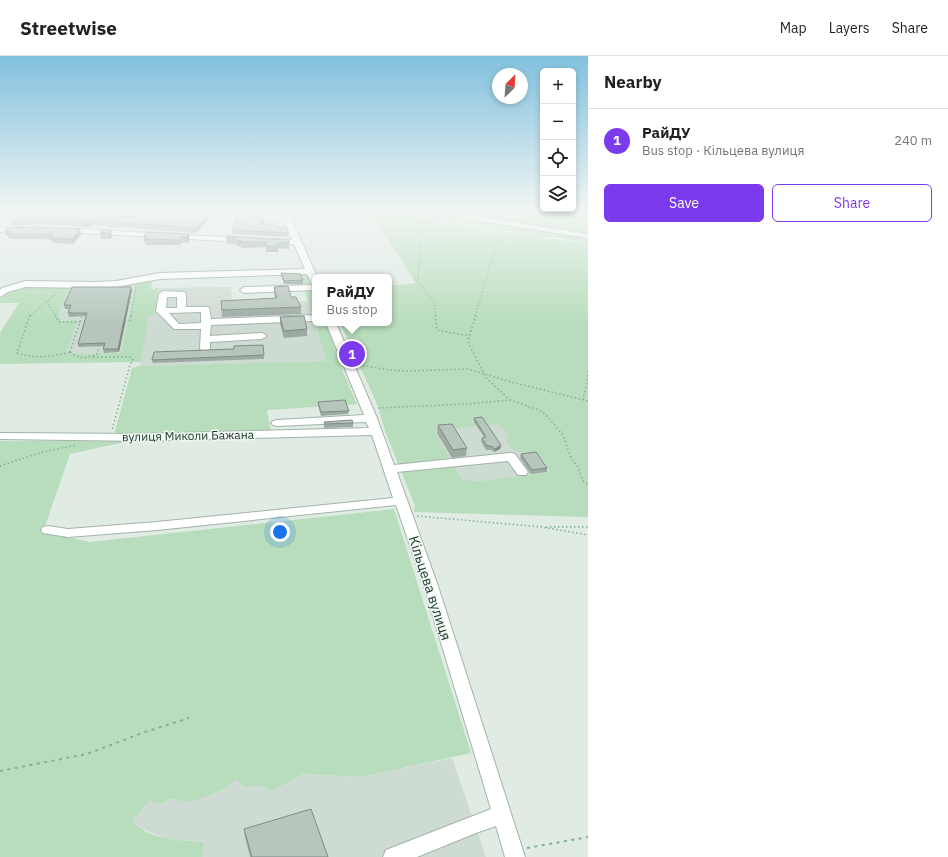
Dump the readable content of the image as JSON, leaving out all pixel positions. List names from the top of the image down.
{
  "streets": {
    "street": ["вулиця Миколи Бажана", "Кільцева вулиця"]
  },
  "crossings": [
    ["вулиця Миколи Бажана", "Кільцева вулиця"]
  ],
  "north": "top right",
  "page": {
    "header": "Streetwise",
    "nav": ["Map", "Layers", "Share"],
    "heading": "Nearby",
    "map_buttons": ["+", "−"],
    "list": [
      {
        "mark": "1",
        "name": "РайДУ",
        "note": "Bus stop · Кільцева вулиця",
        "value": "240 m"
      }
    ],
    "buttons": ["Save", "Share"],
    "popup": ["РайДУ", "Bus stop"],
    "pins": "1"
  }
}
